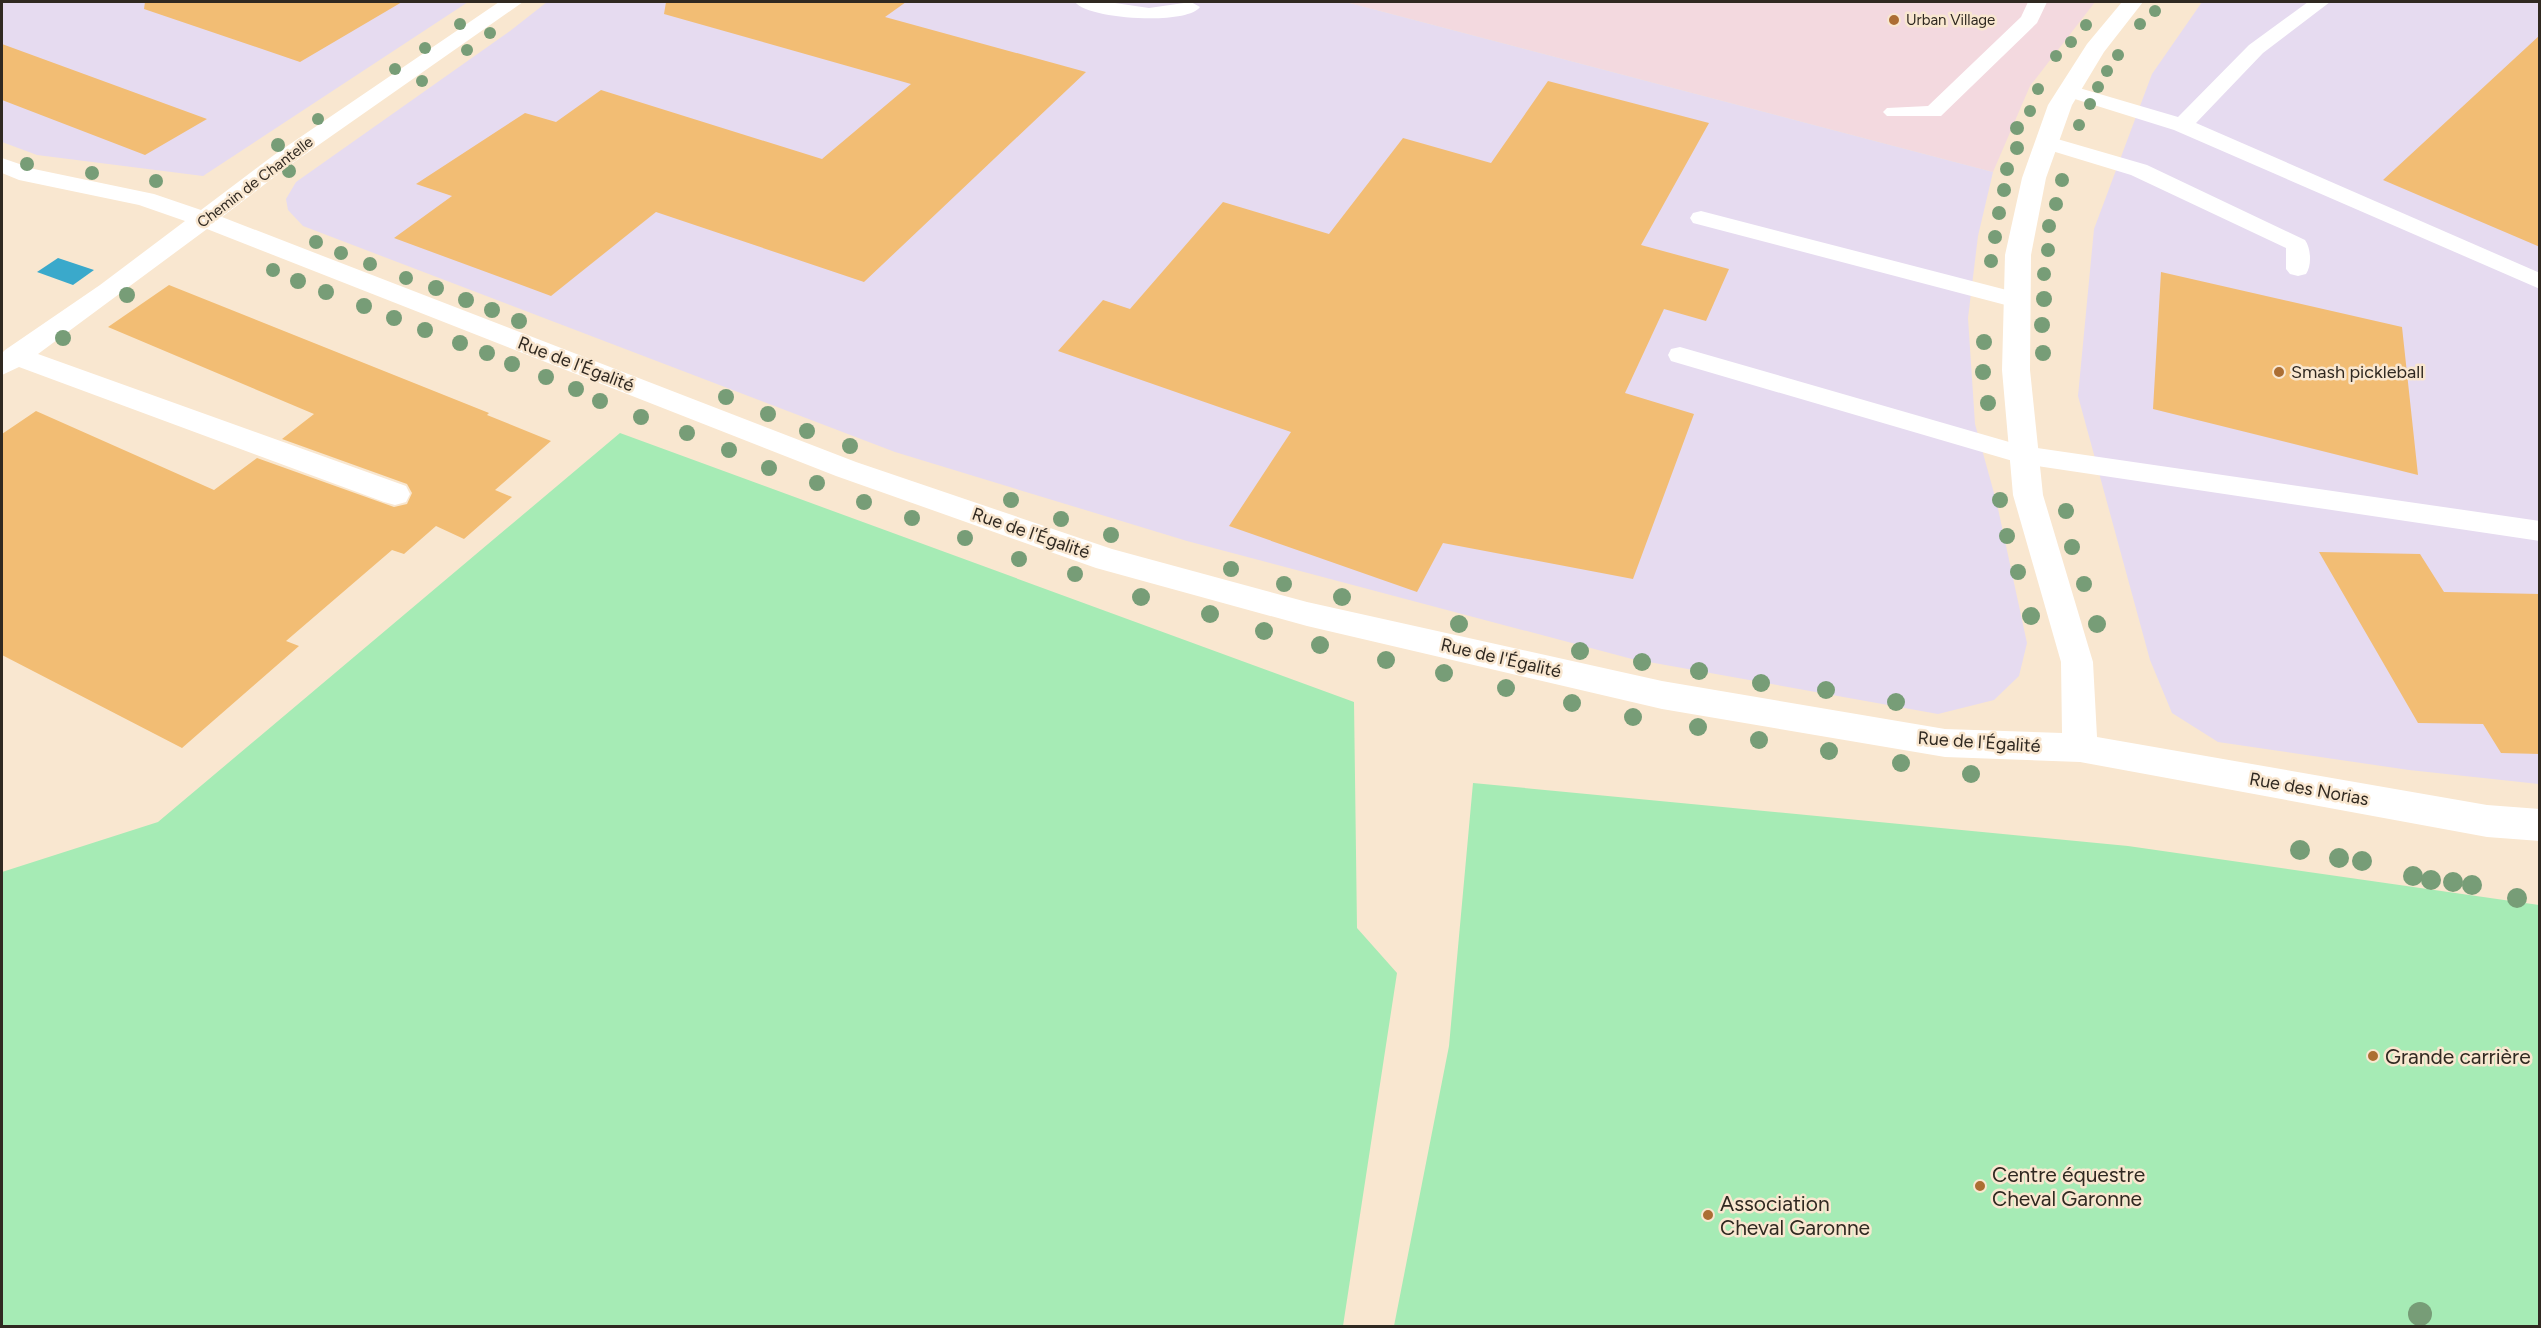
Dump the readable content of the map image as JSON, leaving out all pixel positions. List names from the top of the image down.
{
  "streets": {
    "street": ["Chemin de Chantelle", "Rue de l'Égalité", "Rue des Norias"]
  },
  "crossings": [
    ["Chemin de Chantelle", "Rue de l'Égalité"],
    ["Rue de l'Égalité", "Rue des Norias"]
  ],
  "places": [
    "Urban Village",
    "Smash pickleball",
    "Grande carrière",
    "Centre équestre Cheval Garonne",
    "Association Cheval Garonne"
  ]
}
